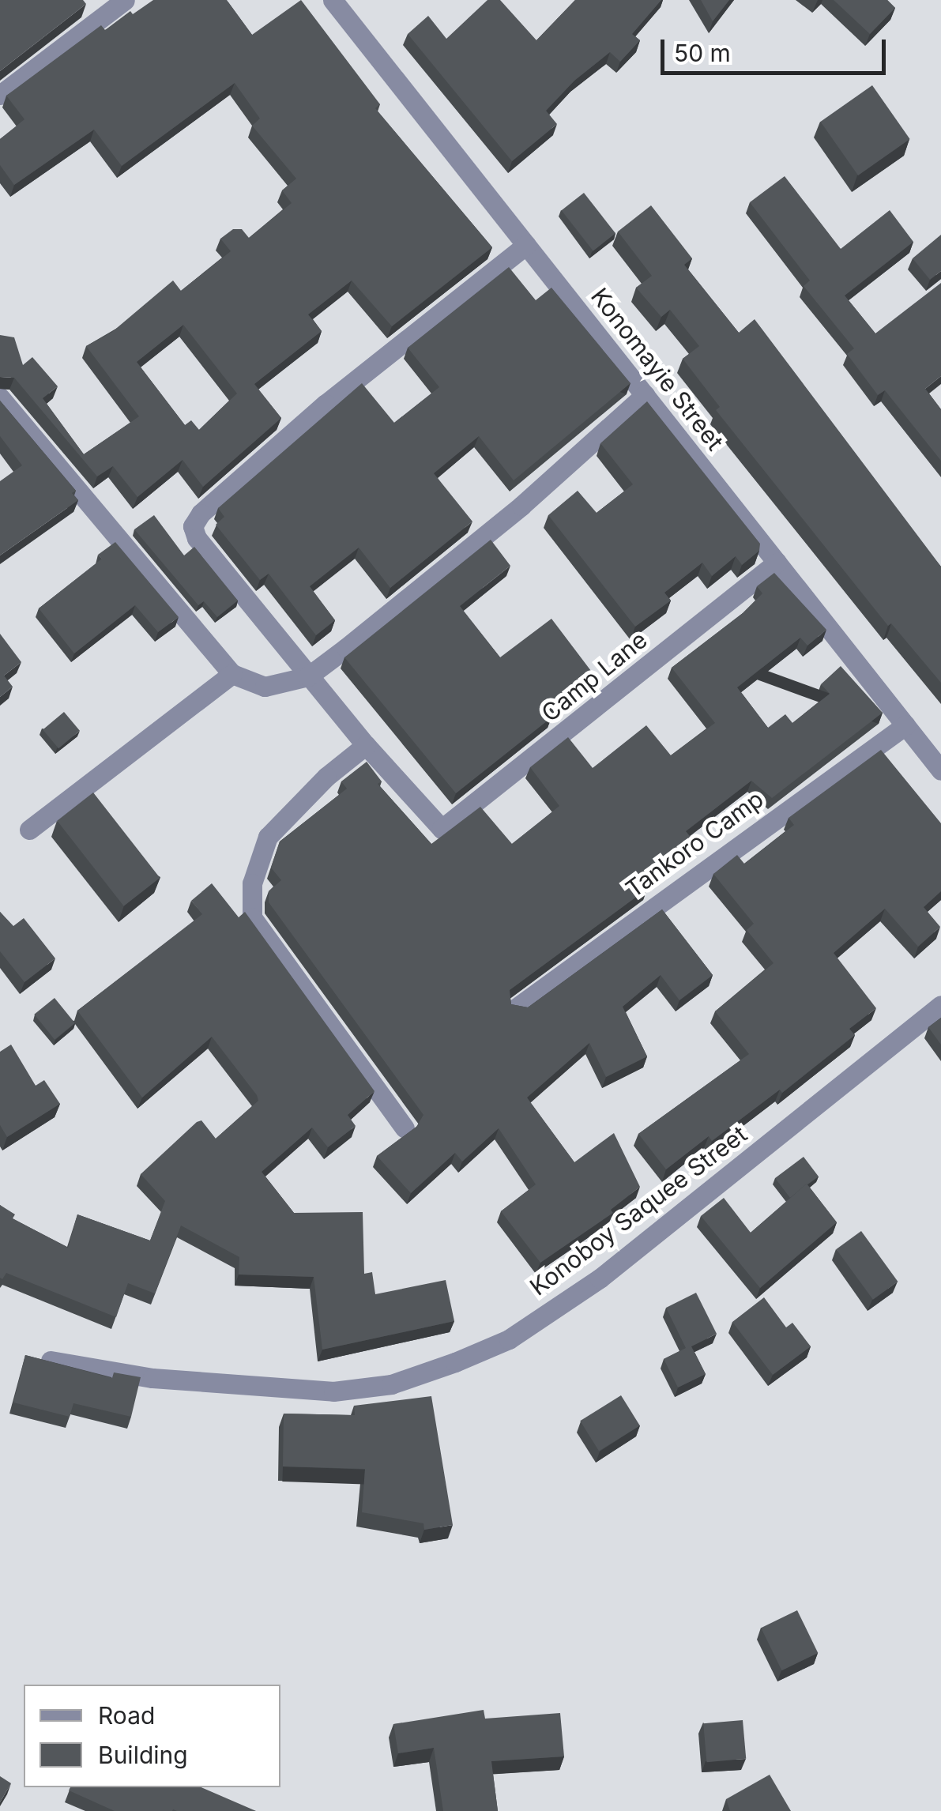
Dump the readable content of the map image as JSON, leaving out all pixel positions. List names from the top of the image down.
{
  "streets": {
    "street": [
      "Konomayie Street",
      "Camp Lane",
      "Tankoro Camp",
      "Konoboy Saquee Street"
    ]
  },
  "crossings": [
    ["Konomayie Street", "Camp Lane"],
    ["Konomayie Street", "Tankoro Camp"]
  ],
  "legend": ["Road", "Building"],
  "scale_bar": "50 m"
}
